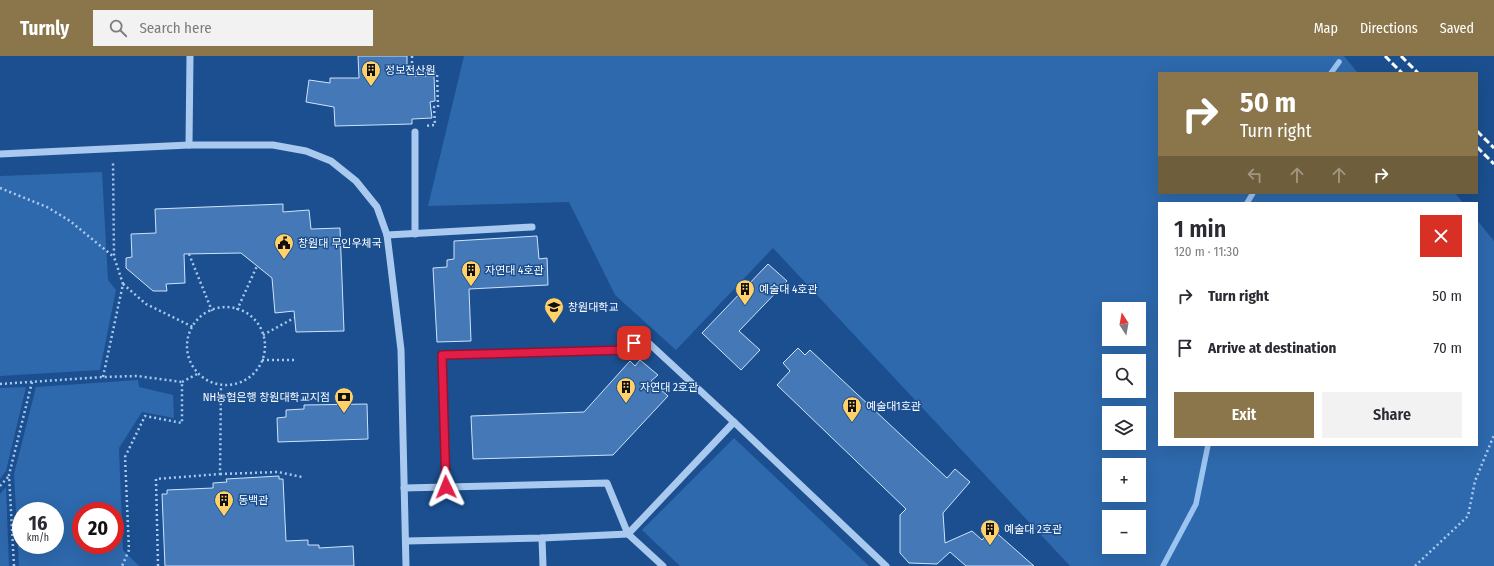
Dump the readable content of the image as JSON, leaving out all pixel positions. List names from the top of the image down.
{
  "places": {
    "building": [
      "정보전산원",
      "자연대 4호관",
      "예술대 4호관",
      "자연대 2호관",
      "예술대1호관",
      "동백관",
      "예술대 2호관"
    ],
    "public building": ["창원대 무인우체국"],
    "school or university": ["창원대학교"],
    "bank": ["NH농협은행 창원대학교지점"]
  },
  "north": "top",
  "page": {
    "header": "Turnly",
    "search": "Search here",
    "nav": ["Map", "Directions", "Saved"],
    "turn": ["50 m", "Turn right"],
    "heading": ["1 min", "120 m · 11:30"],
    "list": [
      {
        "name": "Turn right",
        "value": "50 m"
      },
      {
        "name": "Arrive at destination",
        "value": "70 m"
      }
    ],
    "map_buttons": ["+", "−"],
    "buttons": ["Exit", "Share"],
    "speed": "16 km/h",
    "limit": "20"
  }
}
